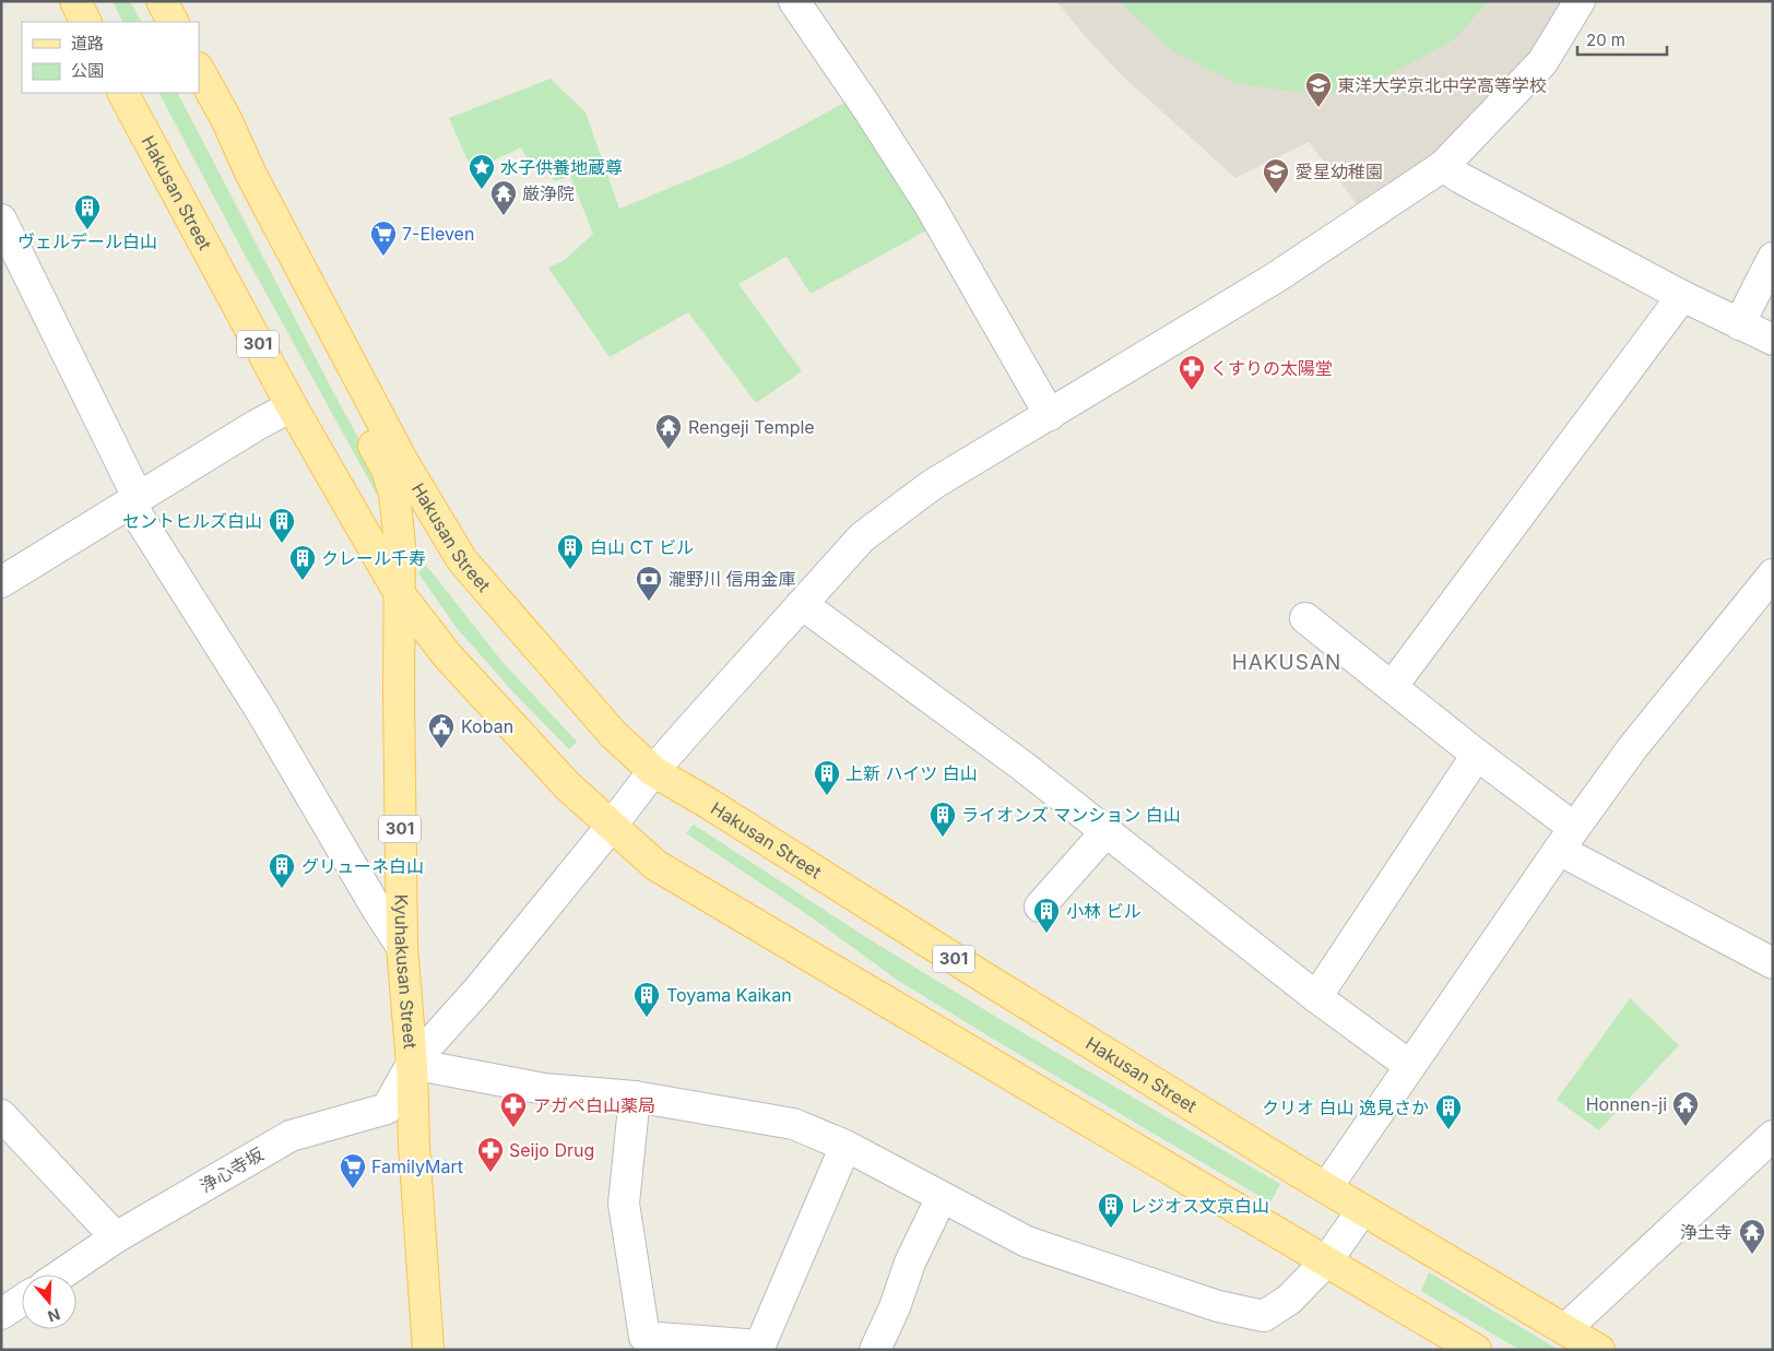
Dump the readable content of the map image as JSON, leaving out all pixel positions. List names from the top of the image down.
{
  "streets": {
    "main road": ["Hakusan Street", "301", "Kyuhakusan Street"],
    "street": ["浄心寺坂"]
  },
  "crossings": [
    ["Hakusan Street", "301"],
    ["Hakusan Street", "Kyuhakusan Street"],
    ["Hakusan Street", "浄心寺坂"],
    ["301", "Kyuhakusan Street"],
    ["Kyuhakusan Street", "浄心寺坂"]
  ],
  "districts": ["HAKUSAN"],
  "places": {
    "school or university": ["東洋大学京北中学高等学校", "愛星幼稚園"],
    "place": ["水子供養地蔵尊"],
    "temple": [
      "厳浄院",
      "Rengeji Temple",
      "Honnen-ji",
      "浄土寺"
    ],
    "building": [
      "ヴェルデール白山",
      "セントヒルズ白山",
      "白山 CT ビル",
      "クレール千寿",
      "上新 ハイツ 白山",
      "ライオンズ マンション 白山",
      "グリューネ白山",
      "小林 ビル",
      "Toyama Kaikan",
      "クリオ 白山 逸見さか",
      "レジオス文京白山"
    ],
    "supermarket": ["7-Eleven", "FamilyMart"],
    "pharmacy": ["くすりの太陽堂", "アガペ白山薬局", "Seijo Drug"],
    "bank": ["瀧野川 信用金庫"],
    "public building": ["Koban"]
  },
  "legend": ["道路", "公園"],
  "scale_bar": "20 m",
  "north": "bottom"
}
